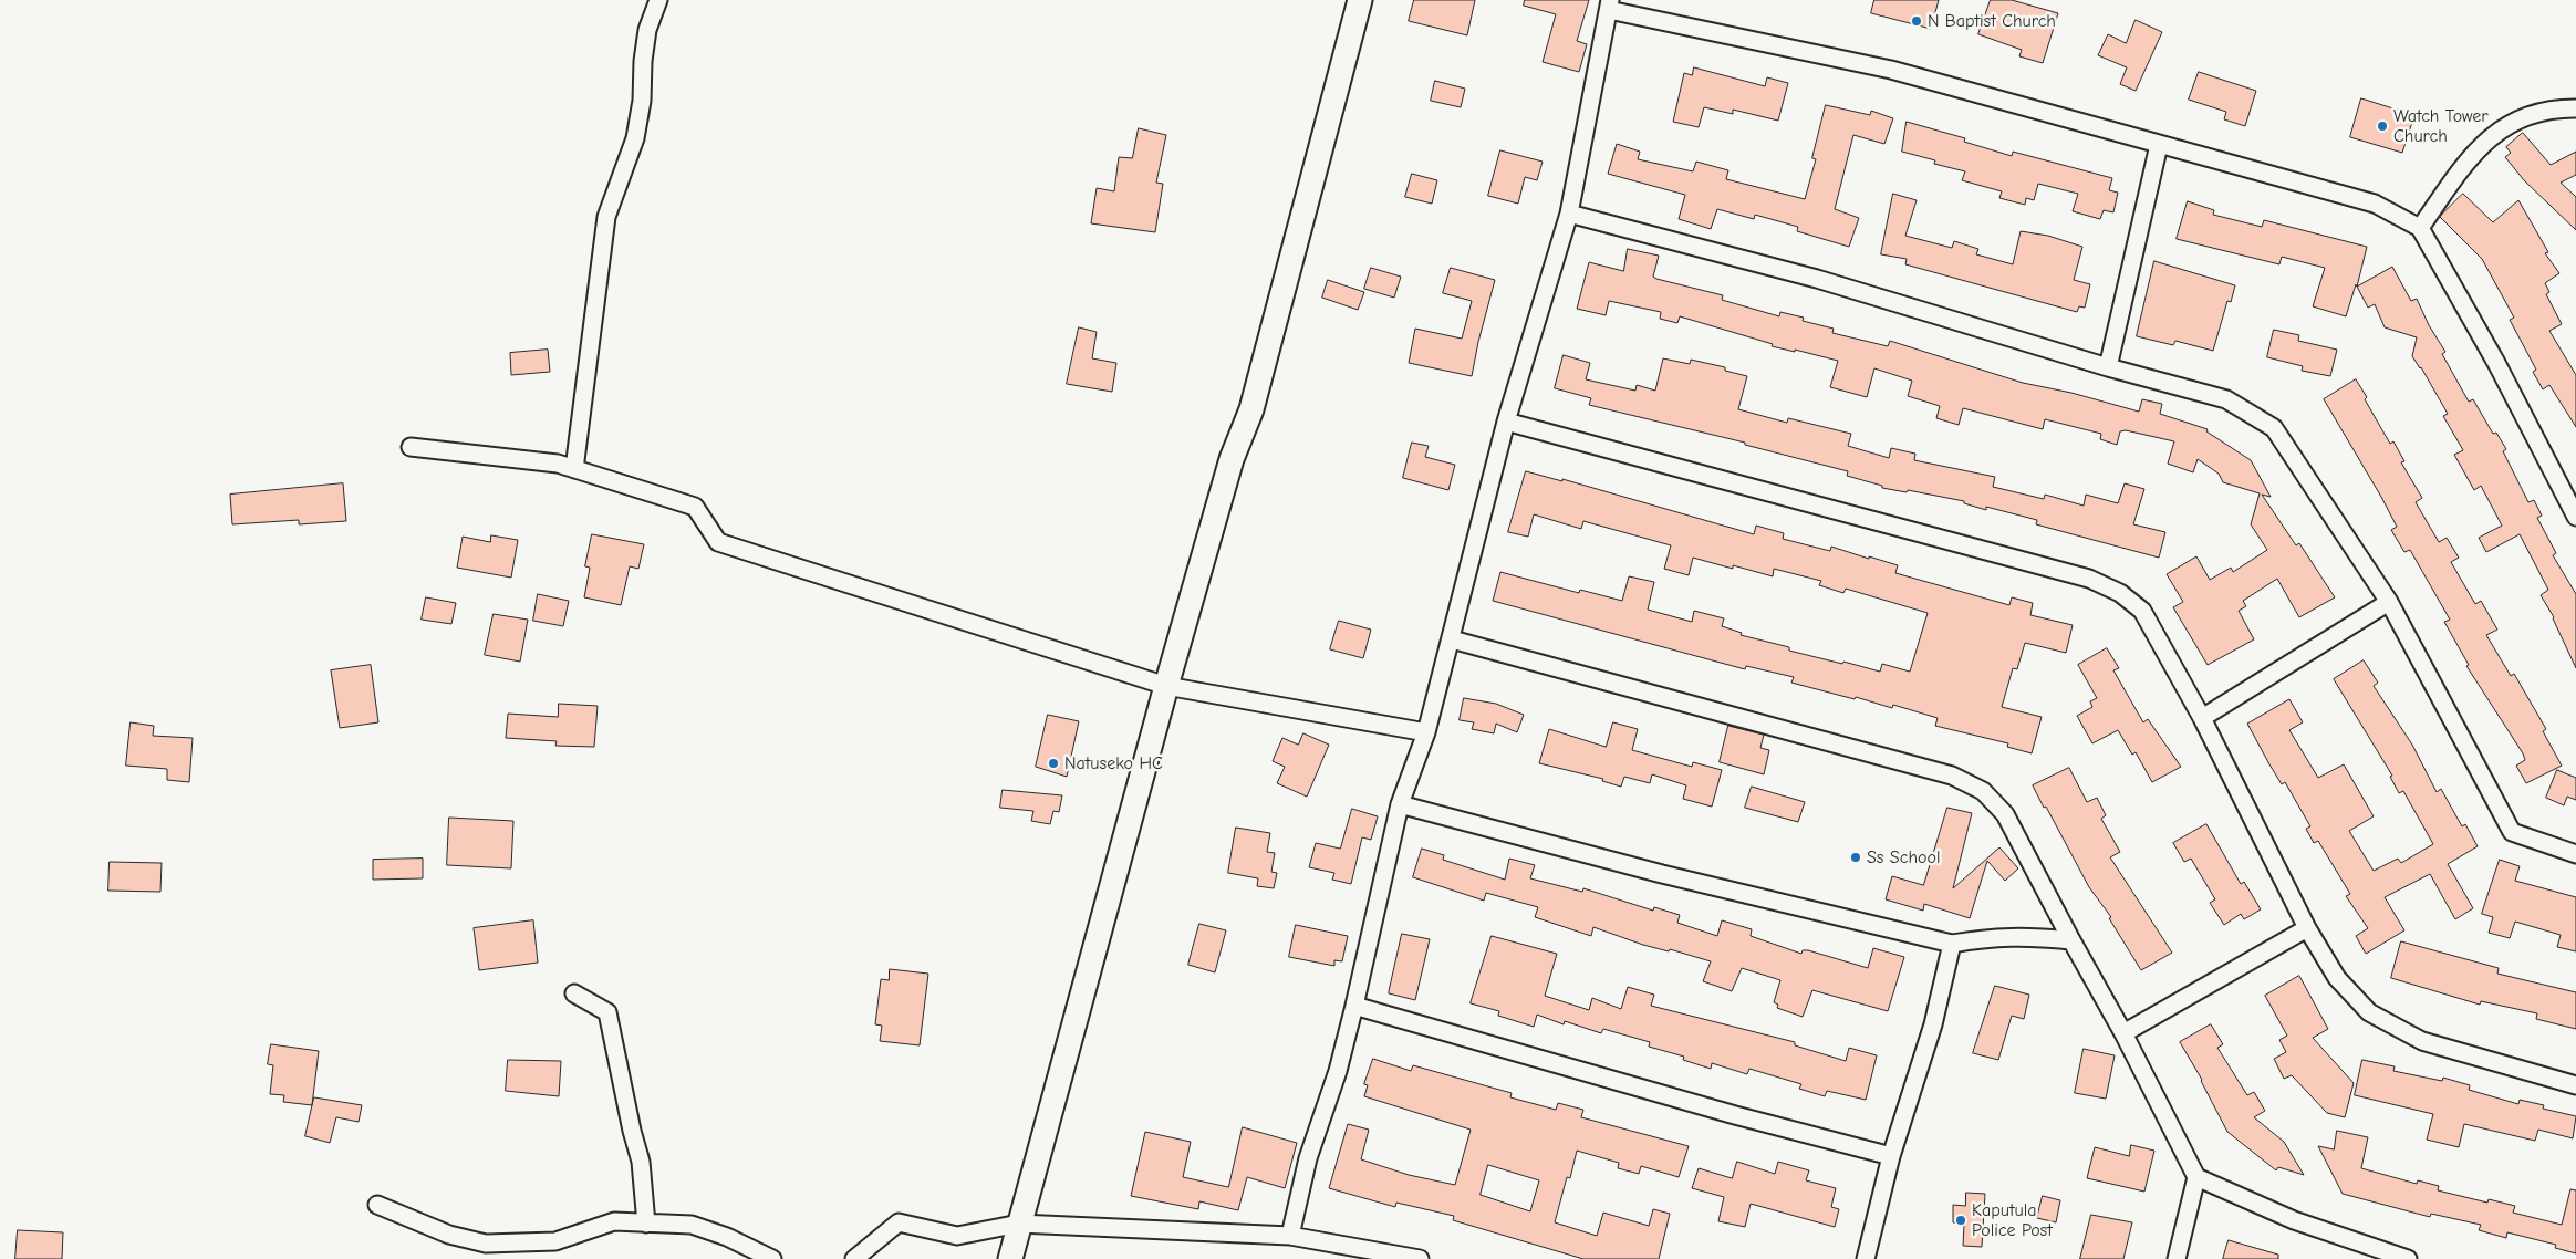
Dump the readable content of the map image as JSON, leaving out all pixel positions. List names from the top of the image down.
{
  "places": [
    "N Baptist Church",
    "Watch Tower Church",
    "Natuseko HC",
    "Ss School",
    "Kaputula Police Post"
  ]
}
